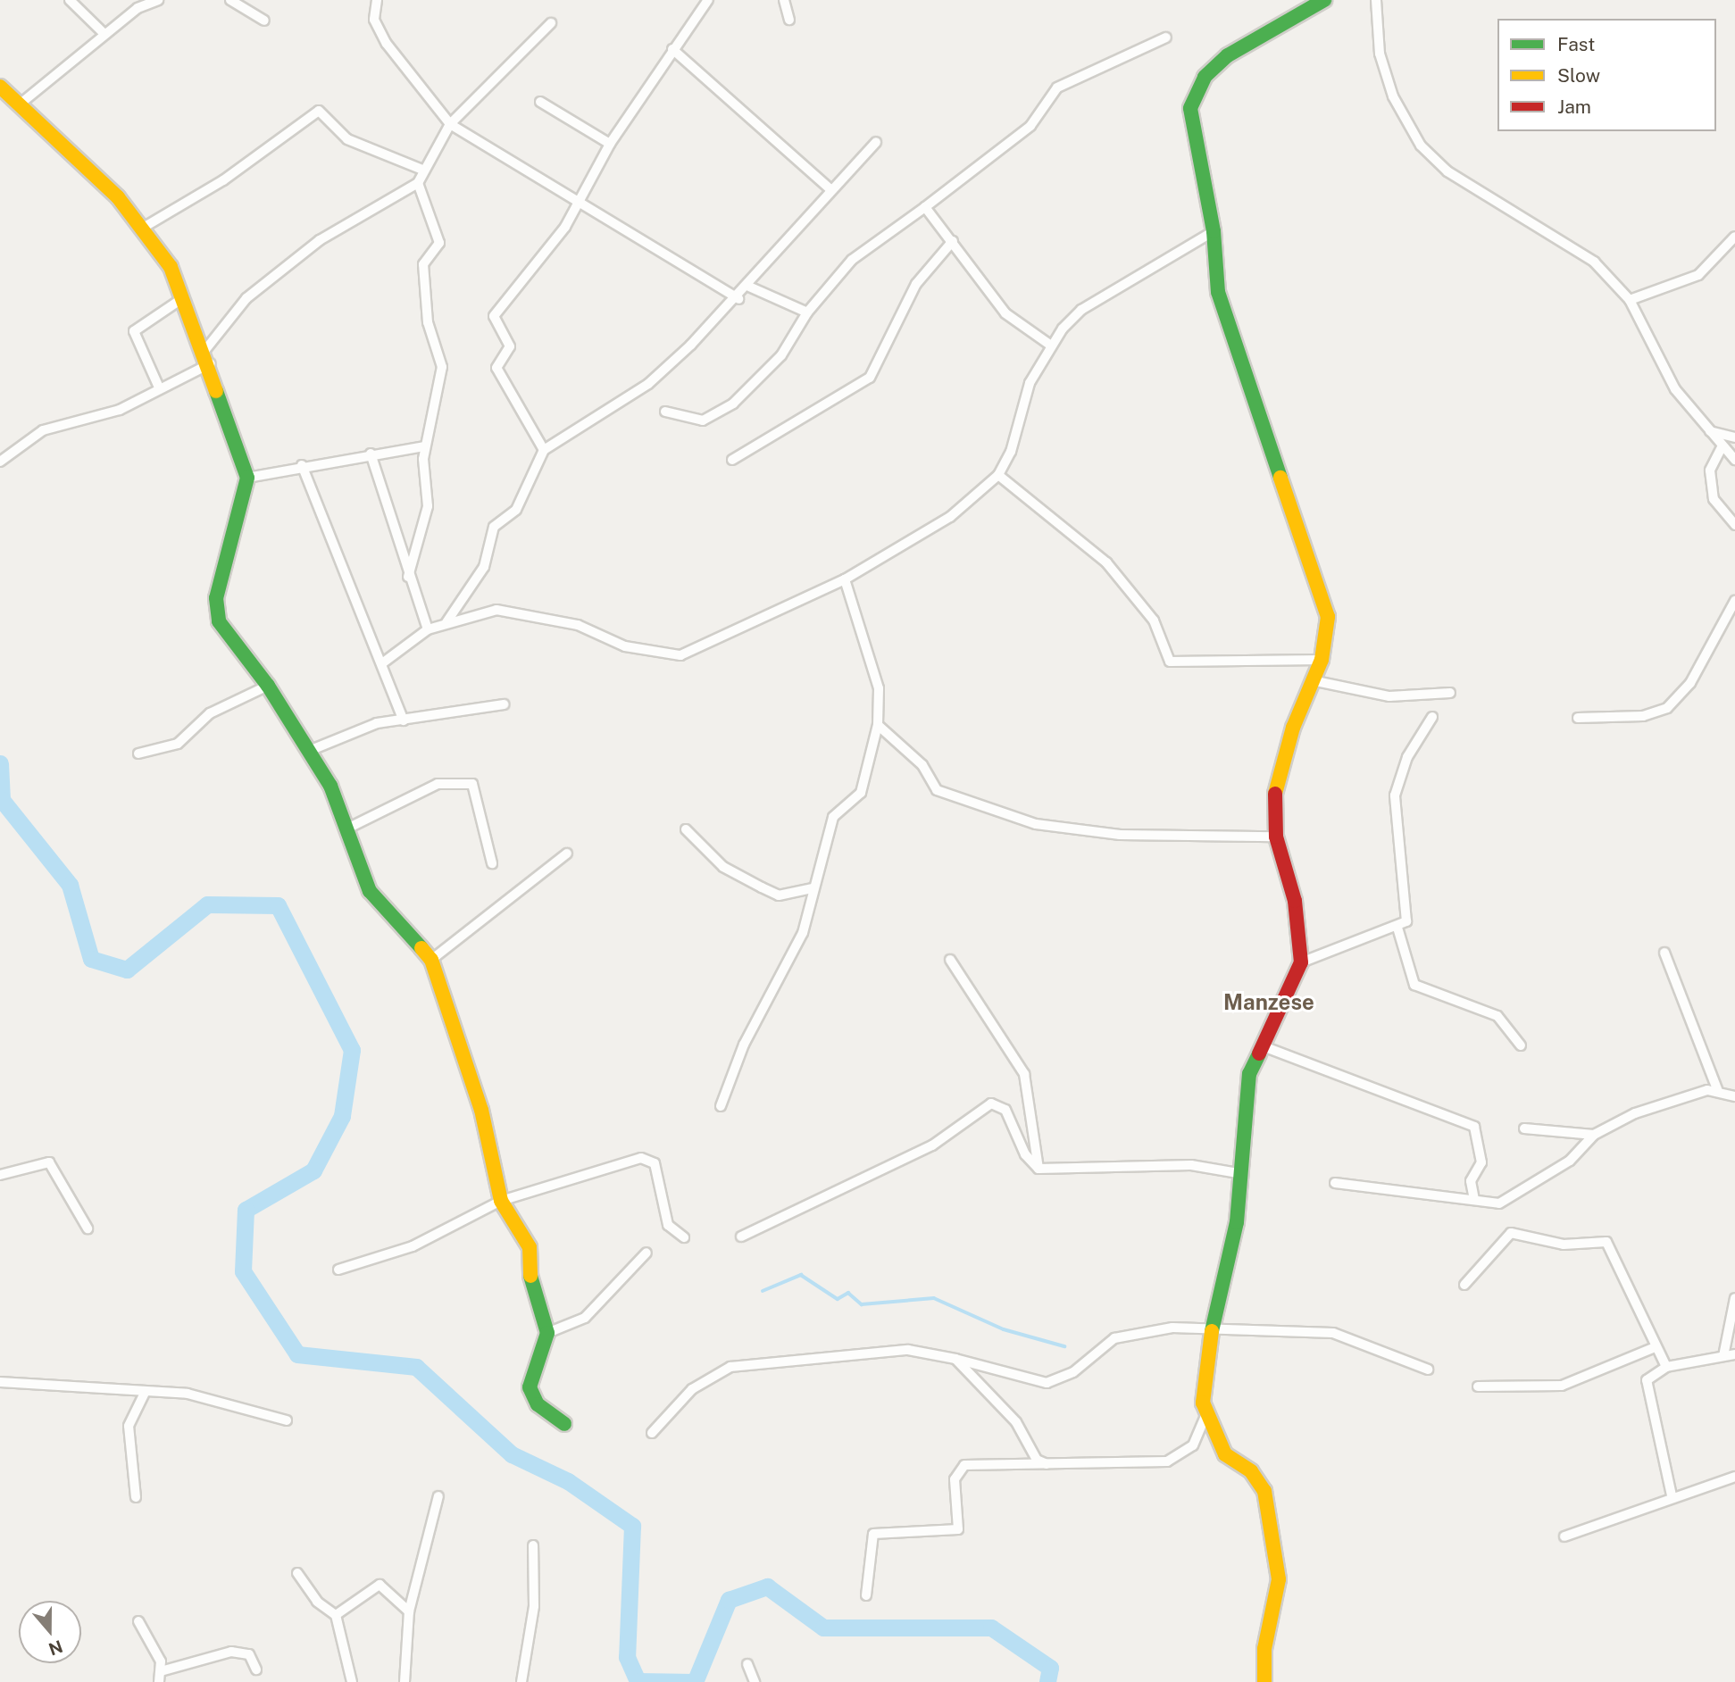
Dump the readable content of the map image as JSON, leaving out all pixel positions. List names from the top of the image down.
{
  "districts": ["Manzese"],
  "legend": ["Fast", "Slow", "Jam"],
  "north": "bottom"
}
